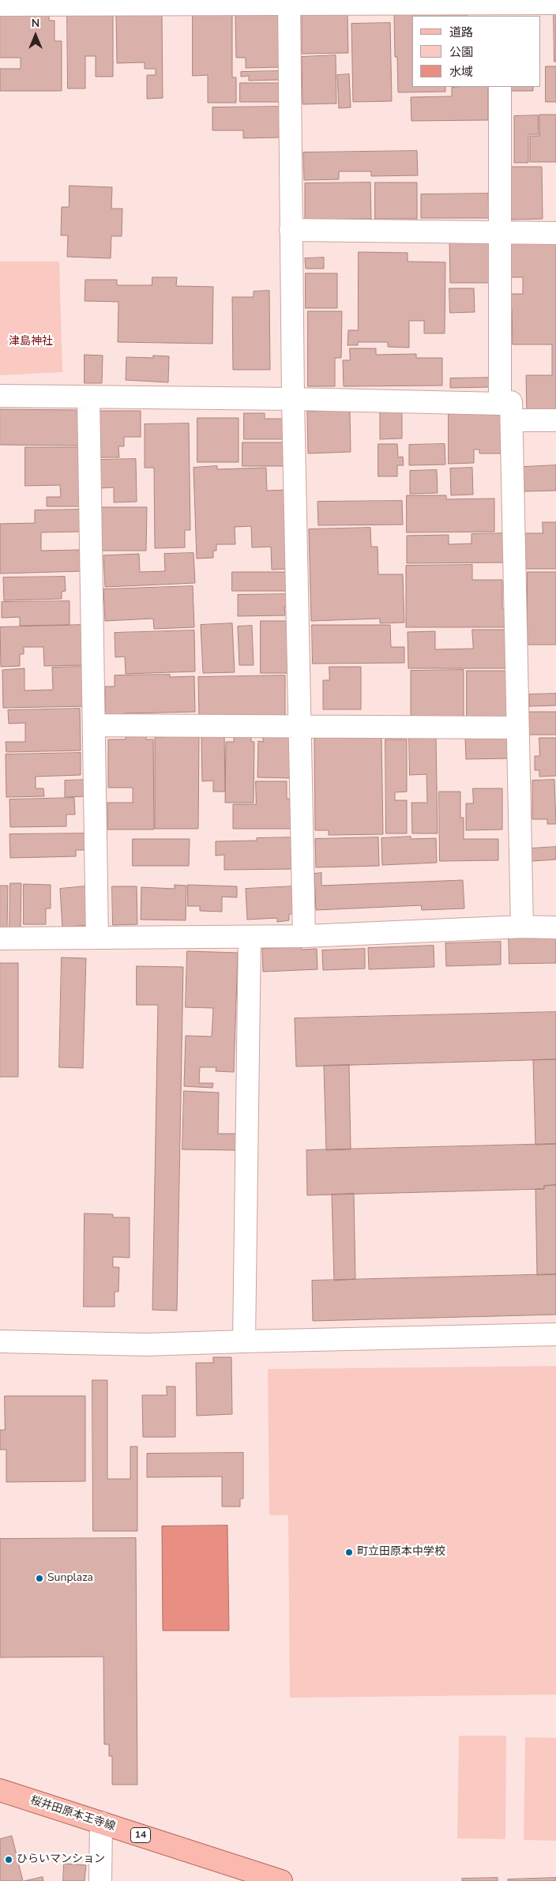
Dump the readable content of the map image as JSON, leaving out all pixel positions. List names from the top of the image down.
{
  "streets": {
    "main road": ["桜井田原本王寺線", "14"]
  },
  "parks": ["津島神社"],
  "places": ["町立田原本中学校", "Sunplaza", "ひらいマンション"],
  "legend": ["道路", "公園", "水域"],
  "north": "top"
}
